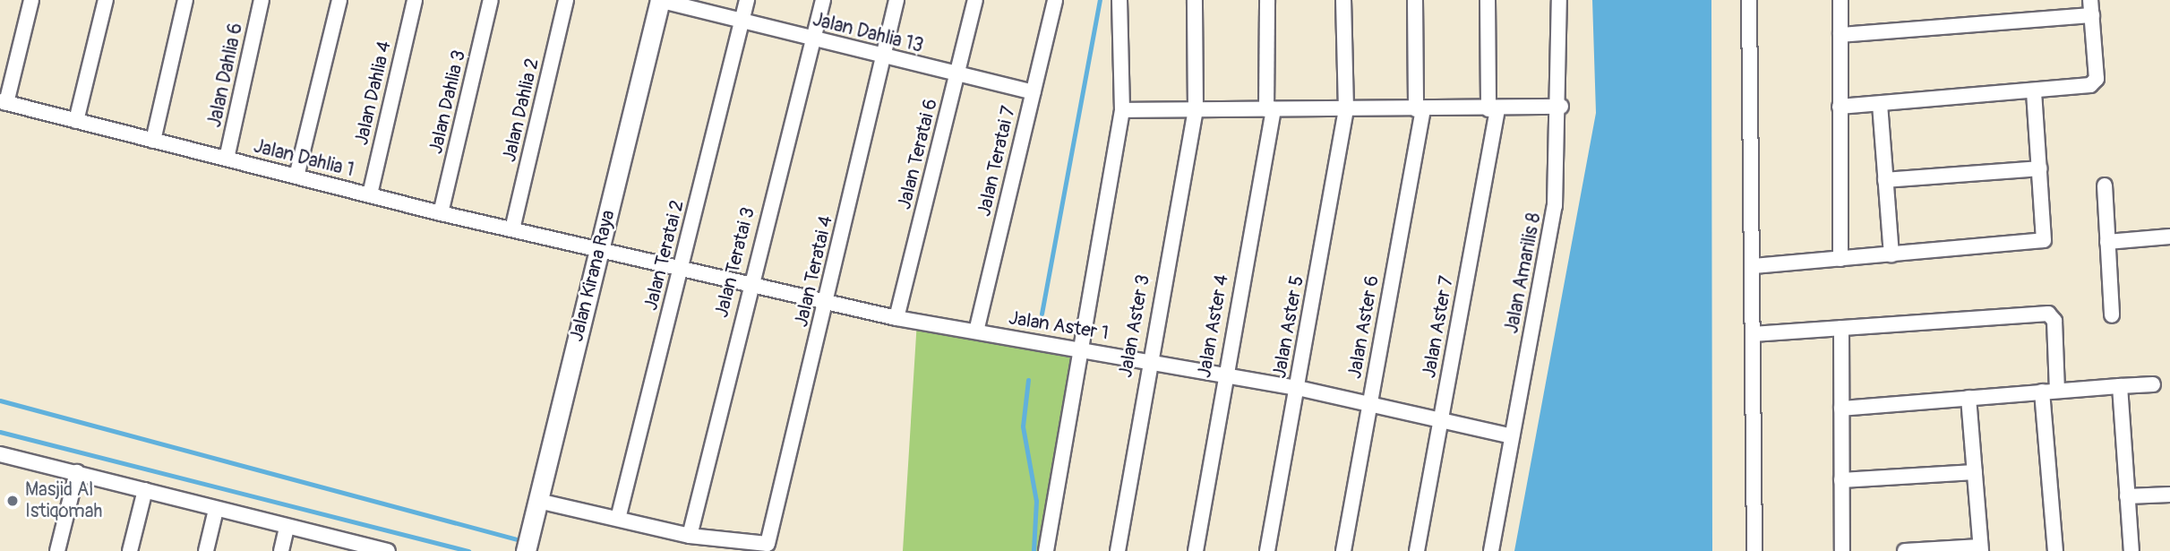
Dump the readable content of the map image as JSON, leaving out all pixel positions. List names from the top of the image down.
{
  "streets": {
    "street": [
      "Jalan Dahlia 13",
      "Jalan Dahlia 6",
      "Jalan Dahlia 4",
      "Jalan Dahlia 3",
      "Jalan Dahlia 2",
      "Jalan Teratai 6",
      "Jalan Dahlia 1",
      "Jalan Teratai 7",
      "Jalan Teratai 2",
      "Jalan Teratai 3",
      "Jalan Teratai 4",
      "Jalan Amarilis 8",
      "Jalan Kirana Raya",
      "Jalan Aster 1",
      "Jalan Aster 3",
      "Jalan Aster 4",
      "Jalan Aster 5",
      "Jalan Aster 6",
      "Jalan Aster 7"
    ]
  },
  "crossings": [
    ["Jalan Dahlia 13", "Jalan Teratai 6"],
    ["Jalan Dahlia 13", "Jalan Teratai 7"],
    ["Jalan Dahlia 13", "Jalan Teratai 2"],
    ["Jalan Dahlia 13", "Jalan Teratai 3"],
    ["Jalan Dahlia 13", "Jalan Teratai 4"],
    ["Jalan Dahlia 13", "Jalan Kirana Raya"],
    ["Jalan Dahlia 6", "Jalan Dahlia 1"],
    ["Jalan Dahlia 4", "Jalan Dahlia 1"],
    ["Jalan Dahlia 3", "Jalan Dahlia 1"],
    ["Jalan Dahlia 2", "Jalan Dahlia 1"],
    ["Jalan Teratai 6", "Jalan Aster 1"],
    ["Jalan Dahlia 1", "Jalan Kirana Raya"],
    ["Jalan Dahlia 1", "Jalan Aster 1"],
    ["Jalan Teratai 7", "Jalan Aster 1"],
    ["Jalan Teratai 2", "Jalan Aster 1"],
    ["Jalan Teratai 3", "Jalan Teratai 4"],
    ["Jalan Teratai 3", "Jalan Aster 1"],
    ["Jalan Teratai 4", "Jalan Aster 1"],
    ["Jalan Amarilis 8", "Jalan Aster 1"],
    ["Jalan Kirana Raya", "Jalan Aster 1"],
    ["Jalan Aster 1", "Jalan Aster 3"],
    ["Jalan Aster 1", "Jalan Aster 4"],
    ["Jalan Aster 1", "Jalan Aster 5"],
    ["Jalan Aster 1", "Jalan Aster 6"],
    ["Jalan Aster 1", "Jalan Aster 7"]
  ],
  "places": ["Masjid Al Istiqomah"]
}
